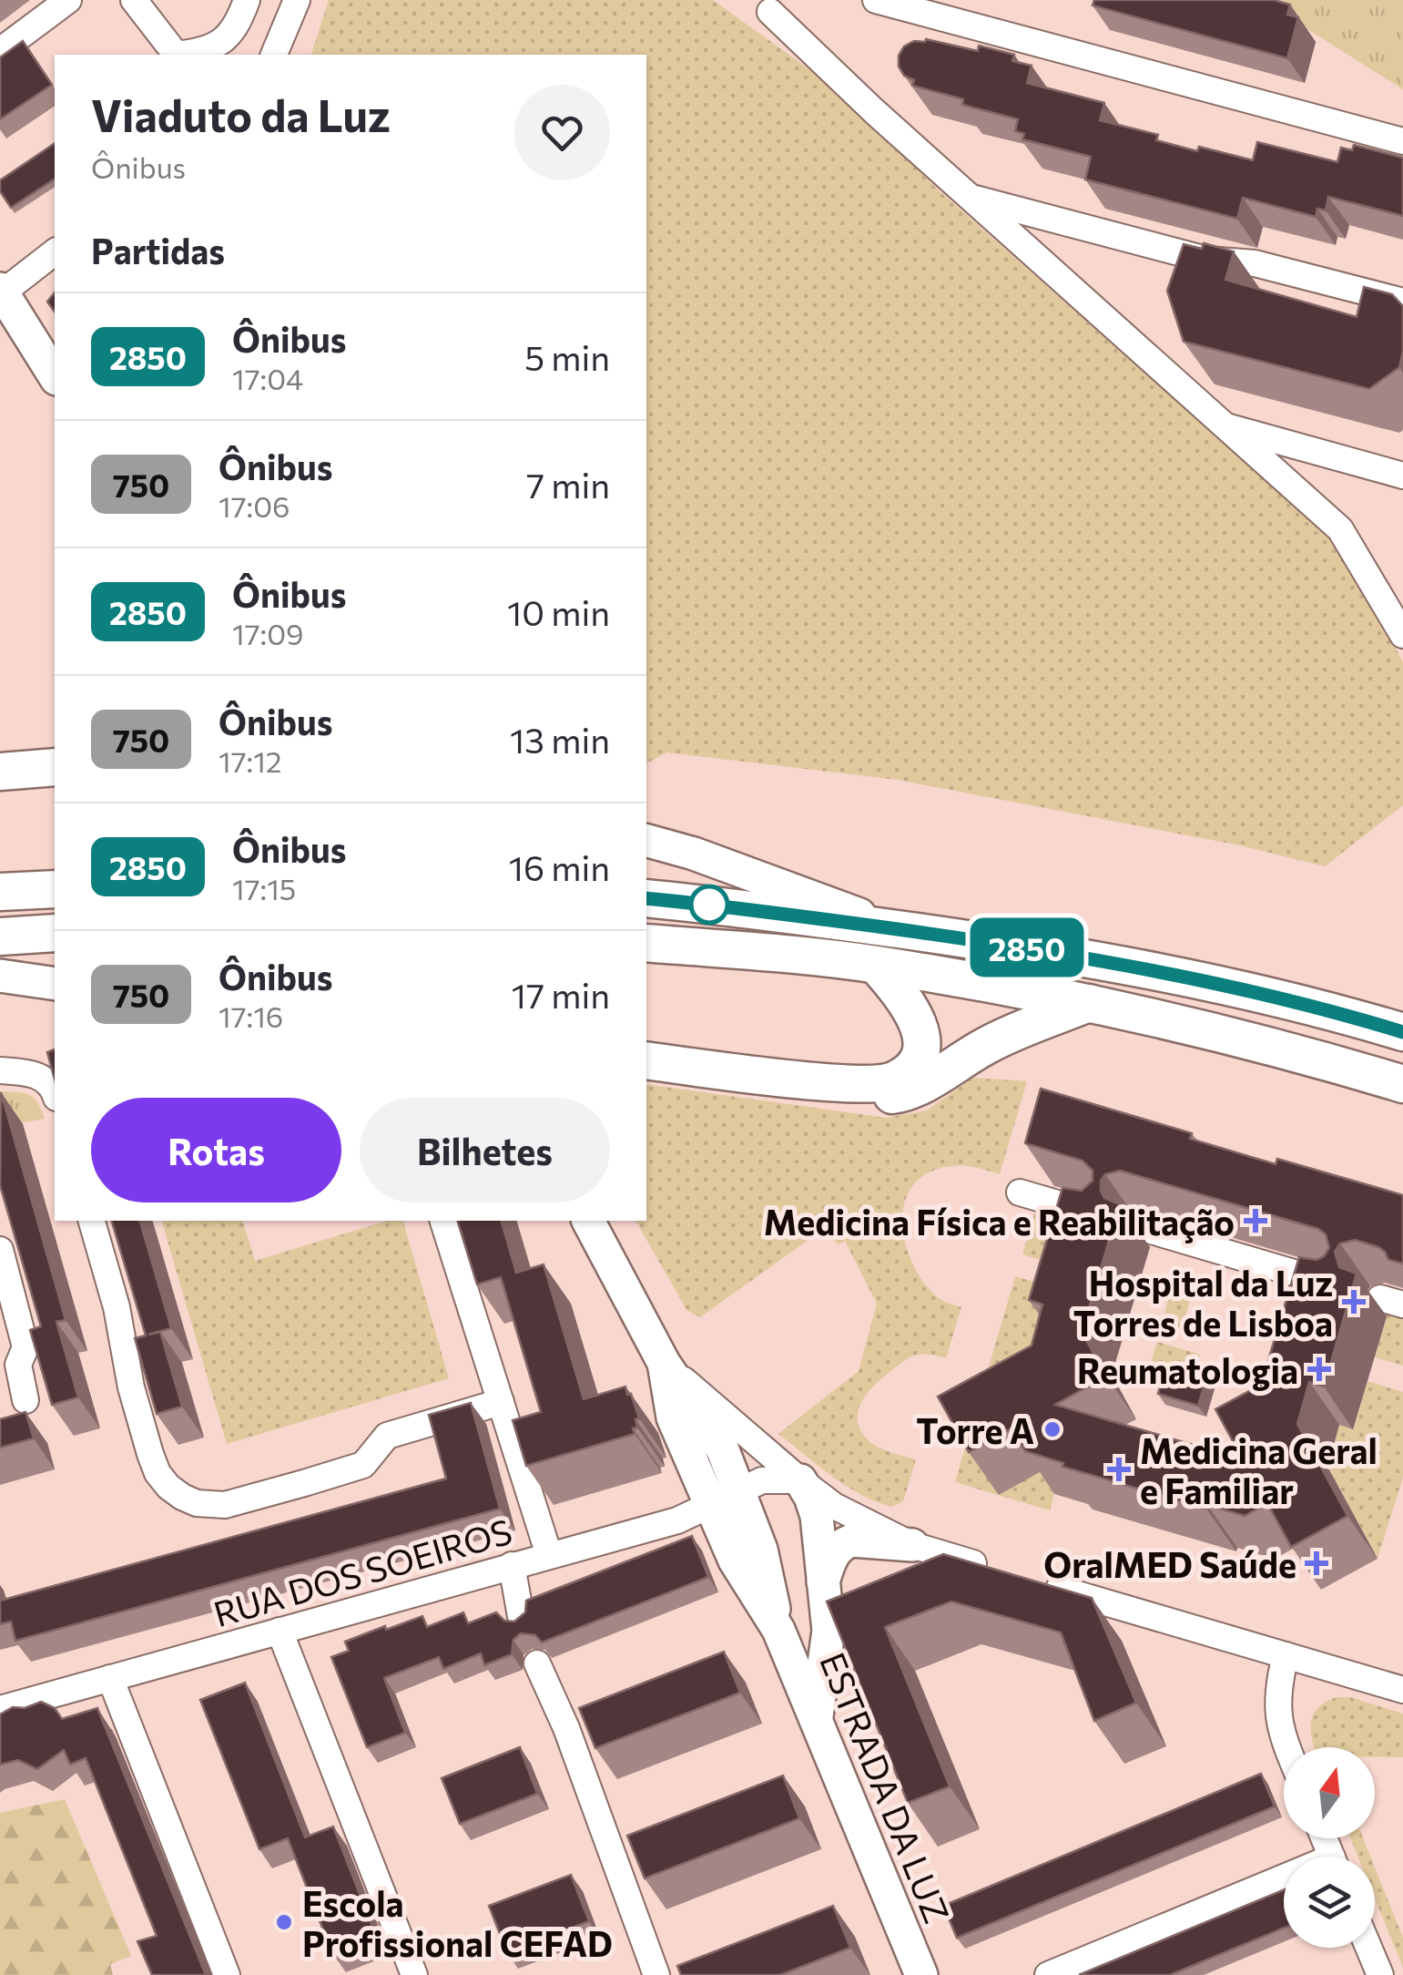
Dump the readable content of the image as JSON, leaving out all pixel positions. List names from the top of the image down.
{
  "streets": {
    "main road": ["ESTRADA DA LUZ"],
    "street": ["RUA DOS SOEIROS"]
  },
  "crossings": [
    ["RUA DOS SOEIROS", "ESTRADA DA LUZ"]
  ],
  "places": {
    "health": [
      "Medicina Física e Reabilitação",
      "Hospital da Luz Torres de Lisboa",
      "Reumatologia",
      "Medicina Geral e Familiar",
      "OralMED Saúde"
    ],
    "other": ["Torre A", "Escola Profissional CEFAD"]
  },
  "lines": ["bus line 2850"],
  "north": "top",
  "page": {
    "on_map": "2850",
    "heading": [
      ["Viaduto da Luz", "Ônibus"],
      "Partidas"
    ],
    "list": [
      {
        "mark": "2850",
        "name": "Ônibus",
        "note": "17:04",
        "value": "5 min"
      },
      {
        "mark": "750",
        "name": "Ônibus",
        "note": "17:06",
        "value": "7 min"
      },
      {
        "mark": "2850",
        "name": "Ônibus",
        "note": "17:09",
        "value": "10 min"
      },
      {
        "mark": "750",
        "name": "Ônibus",
        "note": "17:12",
        "value": "13 min"
      },
      {
        "mark": "2850",
        "name": "Ônibus",
        "note": "17:15",
        "value": "16 min"
      },
      {
        "mark": "750",
        "name": "Ônibus",
        "note": "17:16",
        "value": "17 min"
      }
    ],
    "buttons": ["Rotas", "Bilhetes"]
  }
}
